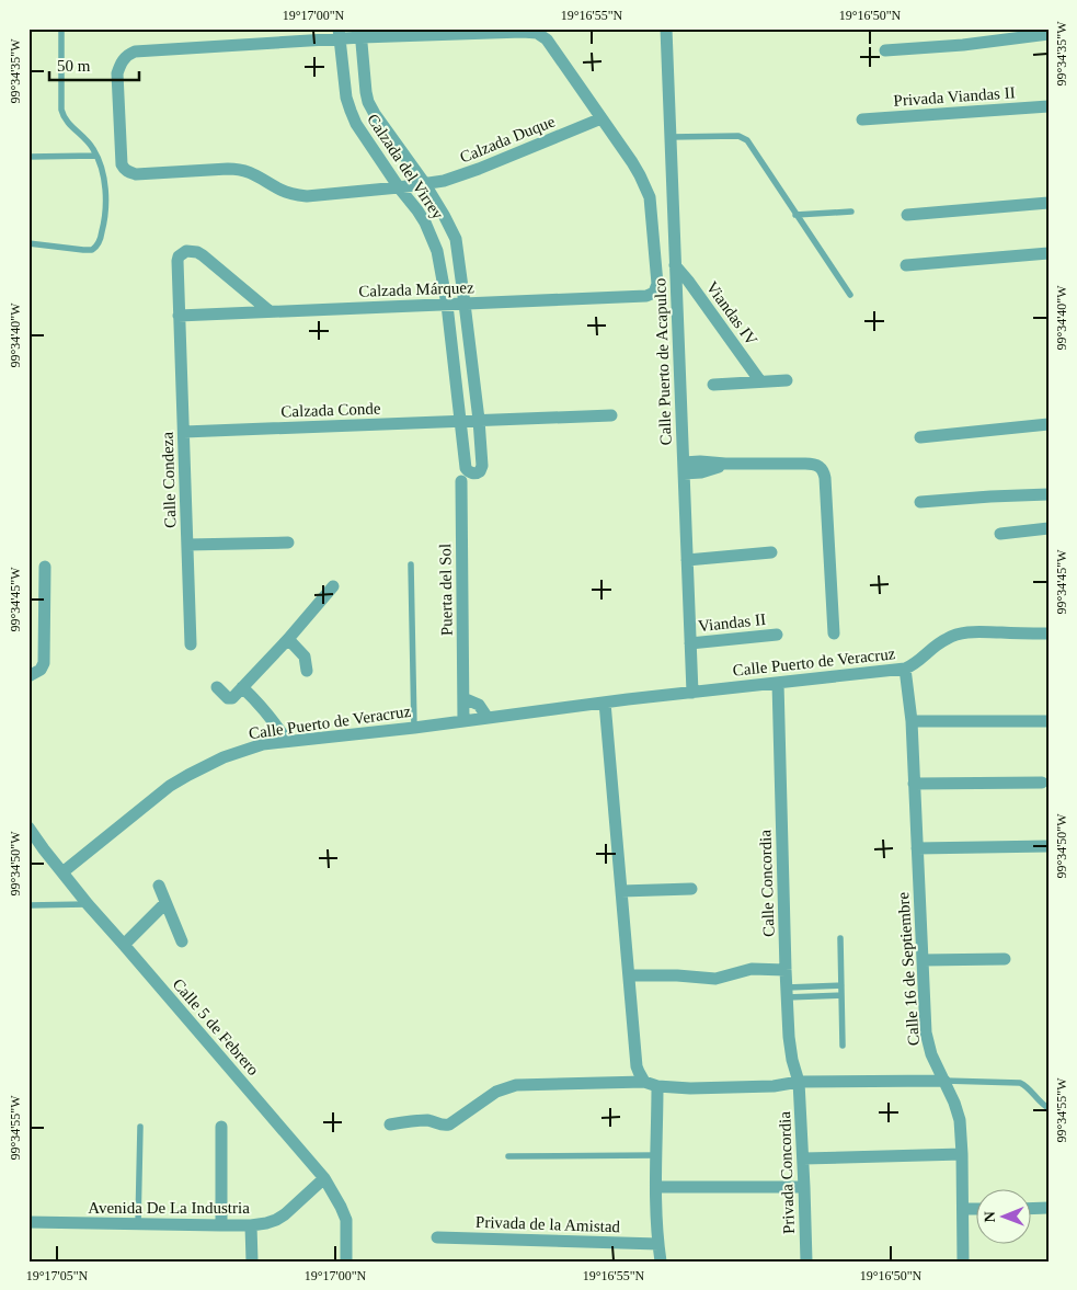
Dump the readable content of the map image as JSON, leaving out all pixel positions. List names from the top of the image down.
{
  "streets": {
    "street": [
      "Privada Viandas II",
      "Calzada Duque",
      "Calzada del Virrey",
      "Calzada Márquez",
      "Viandas IV",
      "Calle Puerto de Acapulco",
      "Calzada Conde",
      "Calle Condeza",
      "Puerta del Sol",
      "Viandas II",
      "Calle Puerto de Veracruz",
      "Calle Concordia",
      "Calle 16 de Septiembre",
      "Calle 5 de Febrero",
      "Privada Concordia",
      "Avenida De La Industria",
      "Privada de la Amistad"
    ]
  },
  "crossings": [
    ["Calzada Duque", "Calzada del Virrey"],
    ["Calzada Duque", "Calzada Márquez"],
    ["Calzada del Virrey", "Calzada Márquez"],
    ["Calzada del Virrey", "Calzada Conde"],
    ["Calzada Márquez", "Calle Condeza"],
    ["Viandas IV", "Calle Puerto de Acapulco"],
    ["Calle Puerto de Acapulco", "Viandas II"],
    ["Calle Puerto de Acapulco", "Calle Puerto de Veracruz"],
    ["Calzada Conde", "Calle Condeza"],
    ["Puerta del Sol", "Calle Puerto de Veracruz"],
    ["Calle Puerto de Veracruz", "Calle Concordia"],
    ["Calle Puerto de Veracruz", "Calle 16 de Septiembre"],
    ["Calle Puerto de Veracruz", "Calle 5 de Febrero"],
    ["Calle Concordia", "Privada Concordia"],
    ["Calle 5 de Febrero", "Avenida De La Industria"]
  ],
  "scale_bar": "50 m",
  "north": "left",
  "coordinates": [
    "19°17'00\"N",
    "19°16'55\"N",
    "19°16'50\"N",
    "99°34'35\"W",
    "99°34'40\"W",
    "99°34'45\"W",
    "99°34'50\"W",
    "99°34'55\"W",
    "19°17'05\"N"
  ]
}
